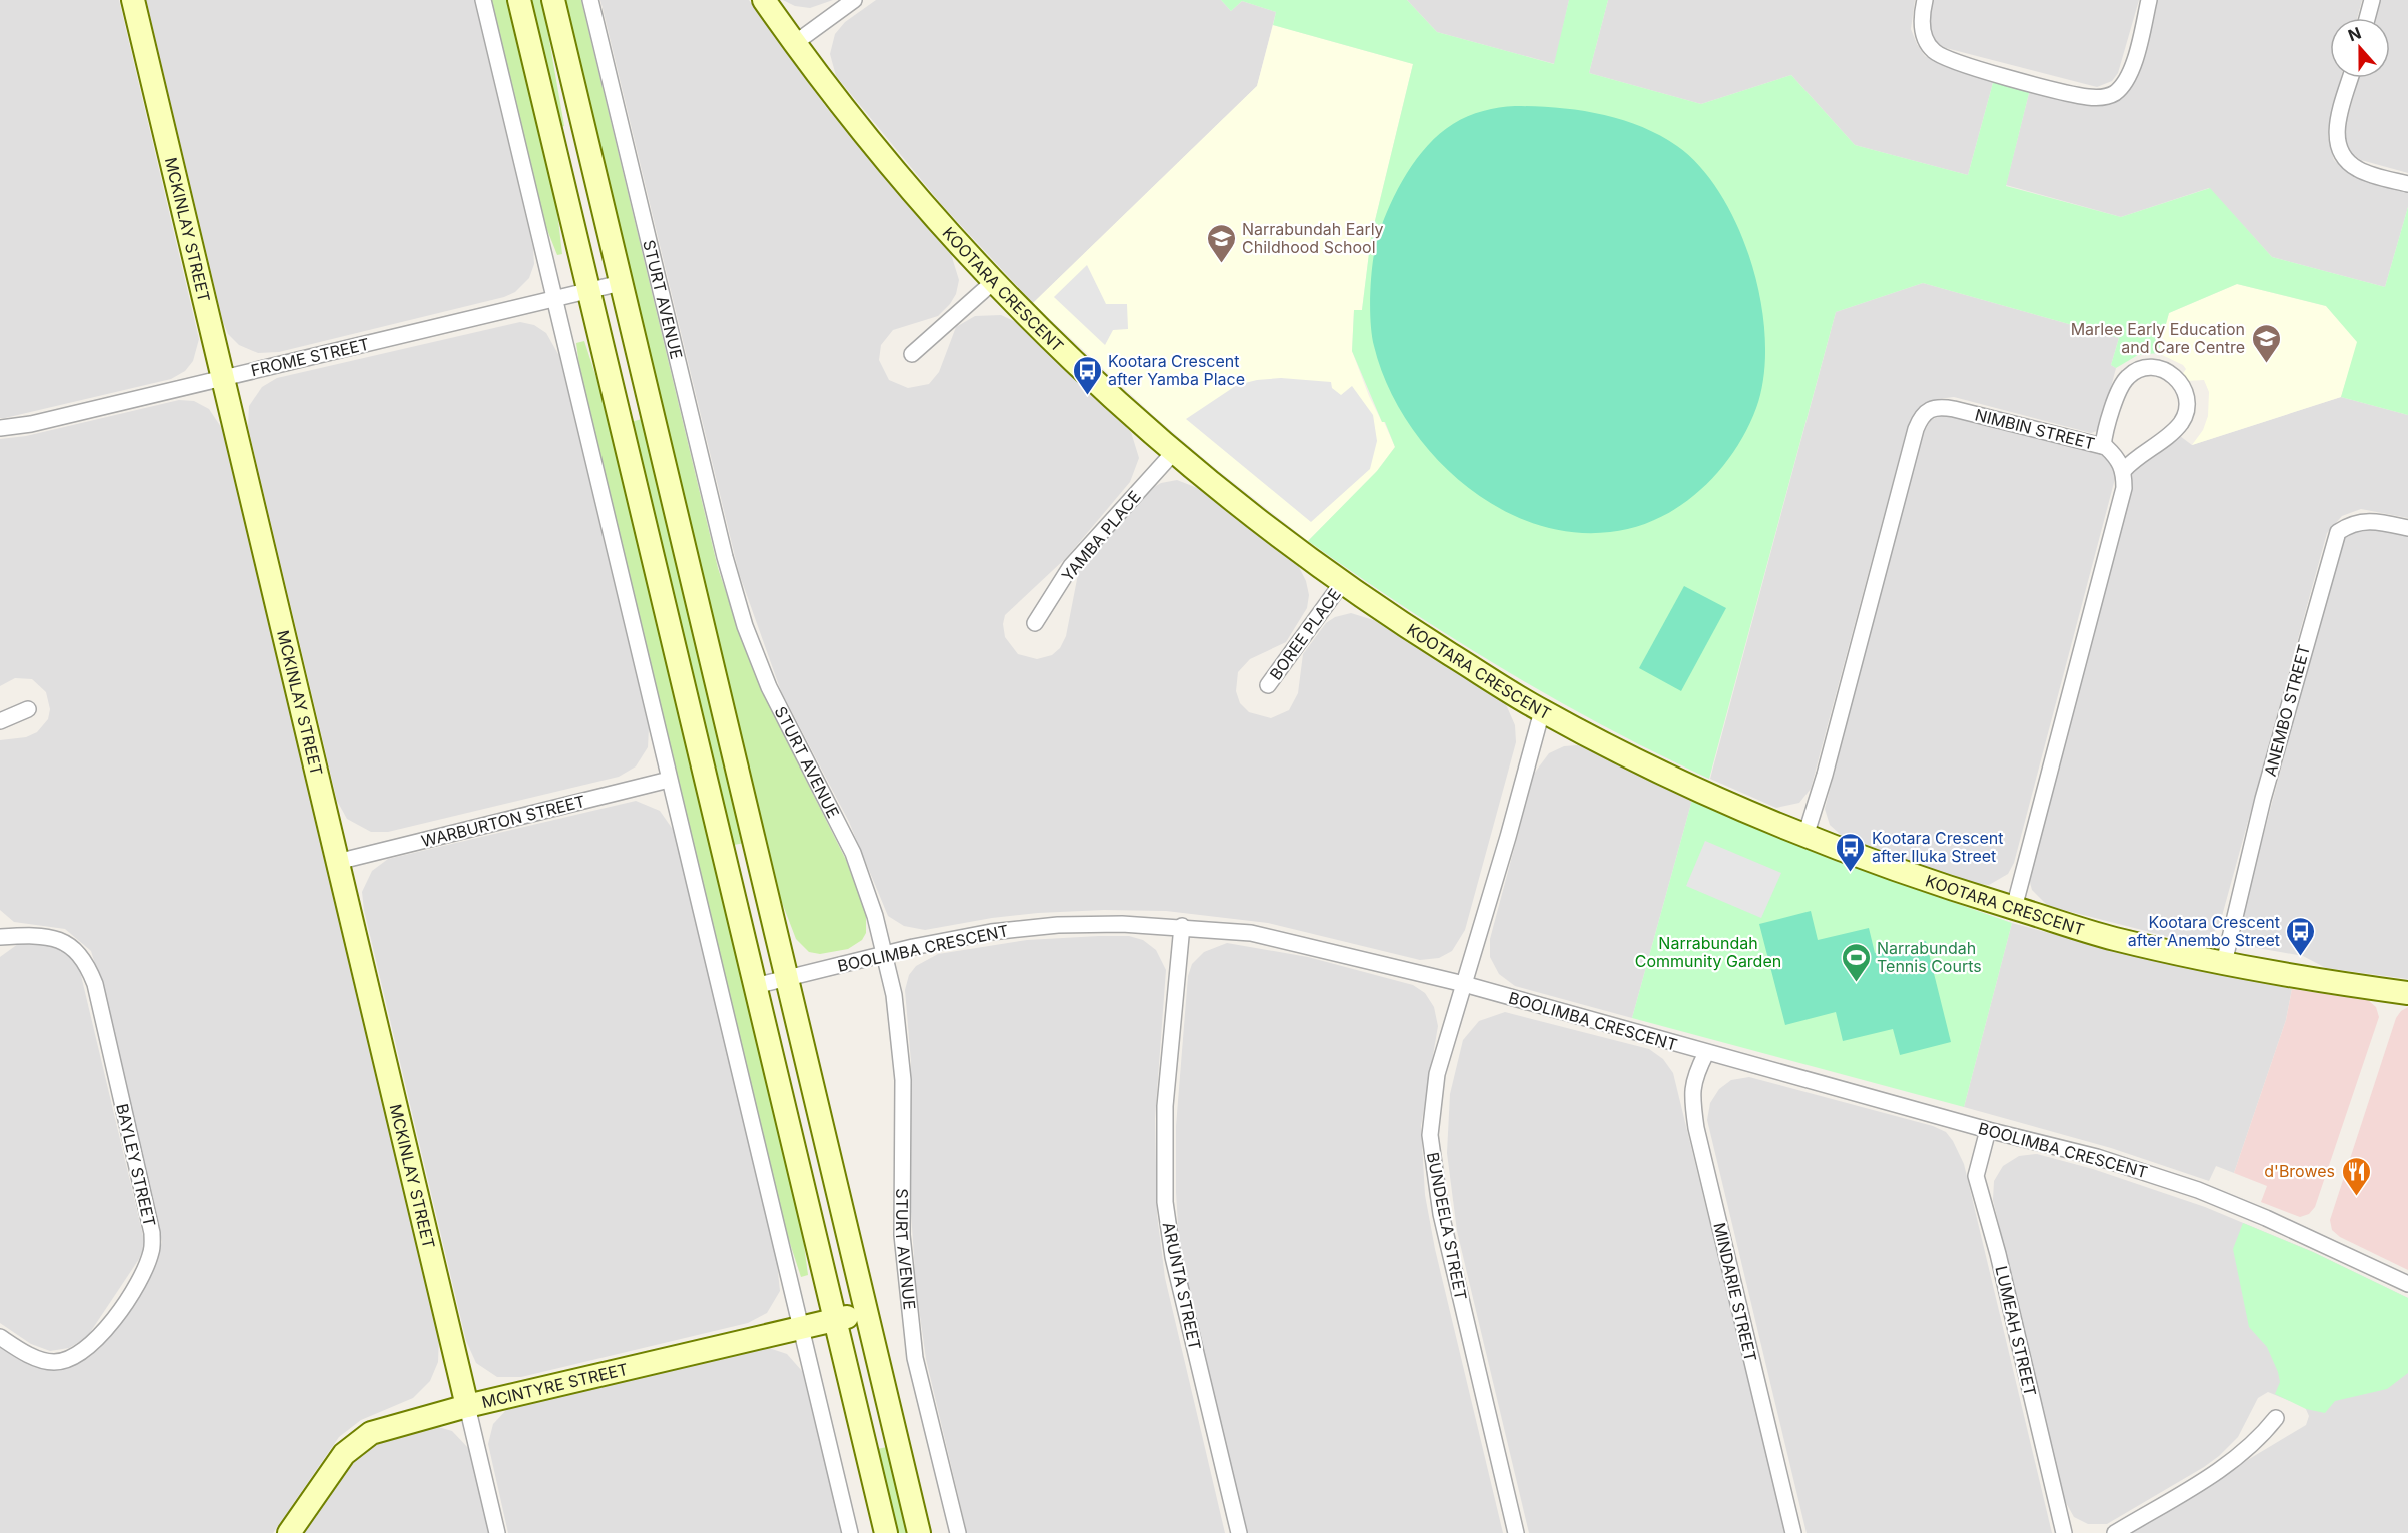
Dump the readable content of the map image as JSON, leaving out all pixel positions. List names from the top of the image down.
{
  "streets": {
    "street": [
      "MCKINLAY STREET",
      "KOOTARA CRESCENT",
      "STURT AVENUE",
      "FROME STREET",
      "NIMBIN STREET",
      "YAMBA PLACE",
      "BOREE PLACE",
      "ANEMBO STREET",
      "WARBURTON STREET",
      "BOOLIMBA CRESCENT",
      "BAYLEY STREET",
      "BUNDEELA STREET",
      "ARUNTA STREET",
      "MINDARIE STREET",
      "LUMEAH STREET",
      "MCINTYRE STREET"
    ]
  },
  "crossings": [
    ["MCKINLAY STREET", "FROME STREET"],
    ["MCKINLAY STREET", "WARBURTON STREET"],
    ["MCKINLAY STREET", "MCINTYRE STREET"],
    ["KOOTARA CRESCENT", "NIMBIN STREET"],
    ["KOOTARA CRESCENT", "YAMBA PLACE"],
    ["KOOTARA CRESCENT", "BOREE PLACE"],
    ["KOOTARA CRESCENT", "ANEMBO STREET"],
    ["KOOTARA CRESCENT", "BUNDEELA STREET"],
    ["STURT AVENUE", "BOOLIMBA CRESCENT"],
    ["BOOLIMBA CRESCENT", "BUNDEELA STREET"],
    ["BOOLIMBA CRESCENT", "ARUNTA STREET"],
    ["BOOLIMBA CRESCENT", "MINDARIE STREET"],
    ["BOOLIMBA CRESCENT", "LUMEAH STREET"]
  ],
  "parks": ["Narrabundah Community Garden"],
  "places": {
    "school or university": ["Narrabundah Early Childhood School", "Marlee Early Education and Care Centre"],
    "bus stop": ["Kootara Crescent after Yamba Place", "Kootara Crescent after Iluka Street", "Kootara Crescent after Anembo Street"],
    "sports": ["Narrabundah Tennis Courts"],
    "restaurant": ["d'Browes"]
  },
  "north": "top"
}
